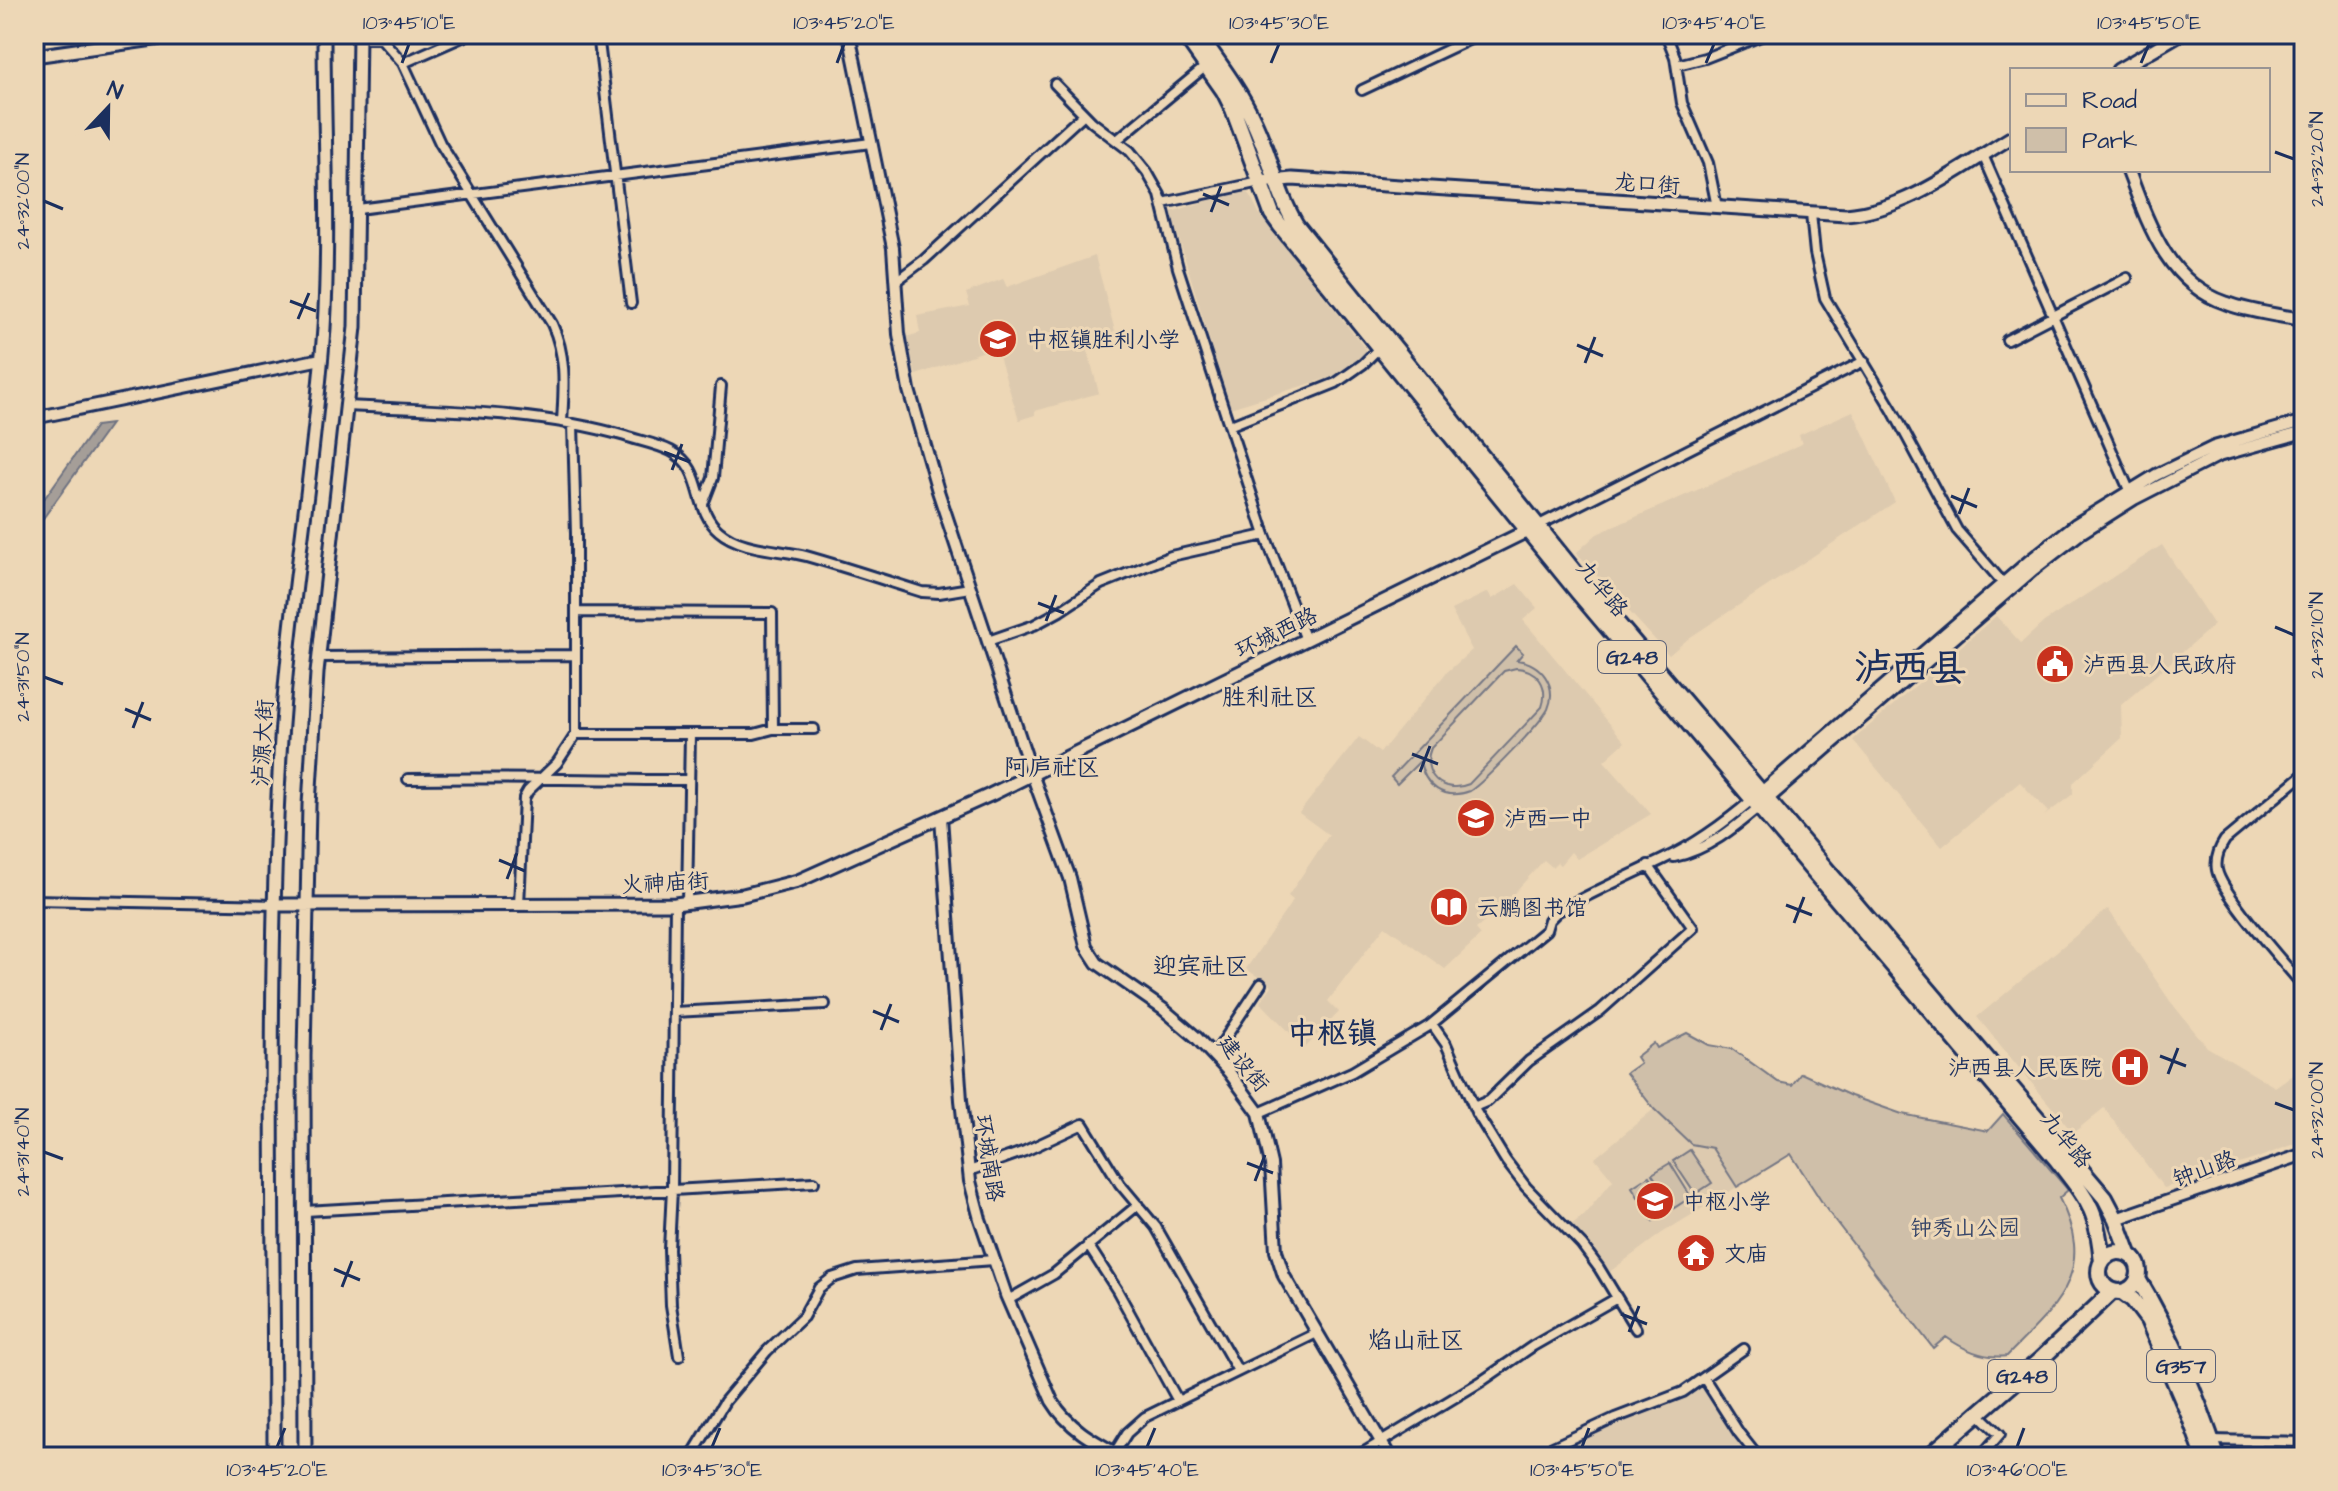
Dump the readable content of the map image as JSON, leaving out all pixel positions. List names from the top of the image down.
{
  "streets": {
    "highway": ["九华路", "G248", "G357"],
    "main road": [
      "龙口街",
      "环城西路",
      "泸源大街",
      "火神庙街"
    ],
    "street": ["建设街", "环城南路", "钟山路"]
  },
  "crossings": [
    ["龙口街", "九华路"],
    ["九华路", "环城西路"],
    ["九华路", "G248"],
    ["九华路", "钟山路"],
    ["环城西路", "火神庙街"],
    ["环城西路", "建设街"],
    ["泸源大街", "火神庙街"],
    ["火神庙街", "建设街"],
    ["火神庙街", "环城南路"]
  ],
  "districts": [
    "泸西县",
    "胜利社区",
    "阿庐社区",
    "迎宾社区",
    "中枢镇",
    "焰山社区"
  ],
  "parks": ["钟秀山公园"],
  "places": {
    "school or university": ["中枢镇胜利小学", "泸西一中", "中枢小学"],
    "public building": ["泸西县人民政府"],
    "library": ["云鹏图书馆"],
    "hospital": ["泸西县人民医院"],
    "temple": ["文庙"]
  },
  "legend": ["Road", "Park"],
  "north": "top",
  "coordinates": [
    "103°45'10\"E",
    "103°45'20\"E",
    "103°45'30\"E",
    "103°45'40\"E",
    "103°45'50\"E",
    "24°32'20\"N",
    "24°32'00\"N",
    "24°32'10\"N",
    "24°31'50\"N",
    "24°31'40\"N",
    "103°46'00\"E"
  ]
}
